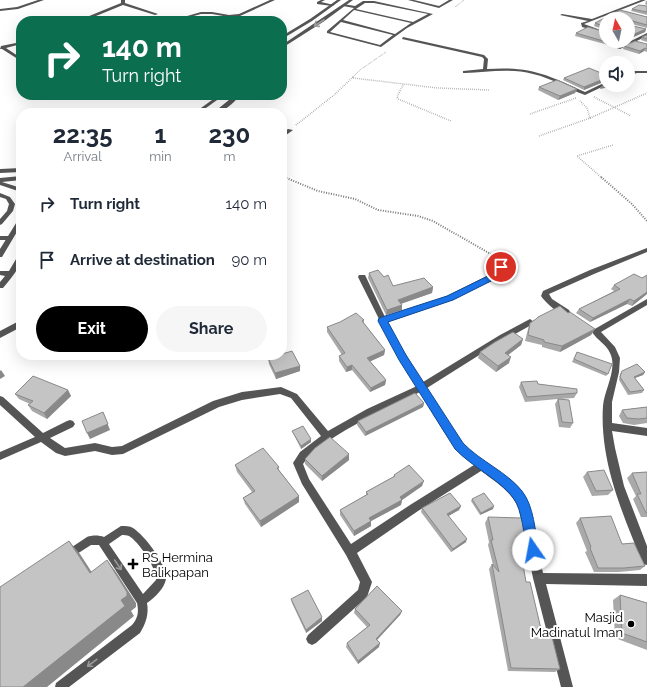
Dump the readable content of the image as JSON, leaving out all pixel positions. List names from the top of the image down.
{
  "places": {
    "health": ["RS Hermina Balikpapan"],
    "other": ["Masjid Madinatul Iman"]
  },
  "north": "top",
  "page": {
    "turn": ["140 m", "Turn right"],
    "eta": [
      "22:35",
      "Arrival",
      "1",
      "min",
      "230",
      "m"
    ],
    "list": [
      {
        "name": "Turn right",
        "value": "140 m"
      },
      {
        "name": "Arrive at destination",
        "value": "90 m"
      }
    ],
    "buttons": ["Exit", "Share"]
  }
}
